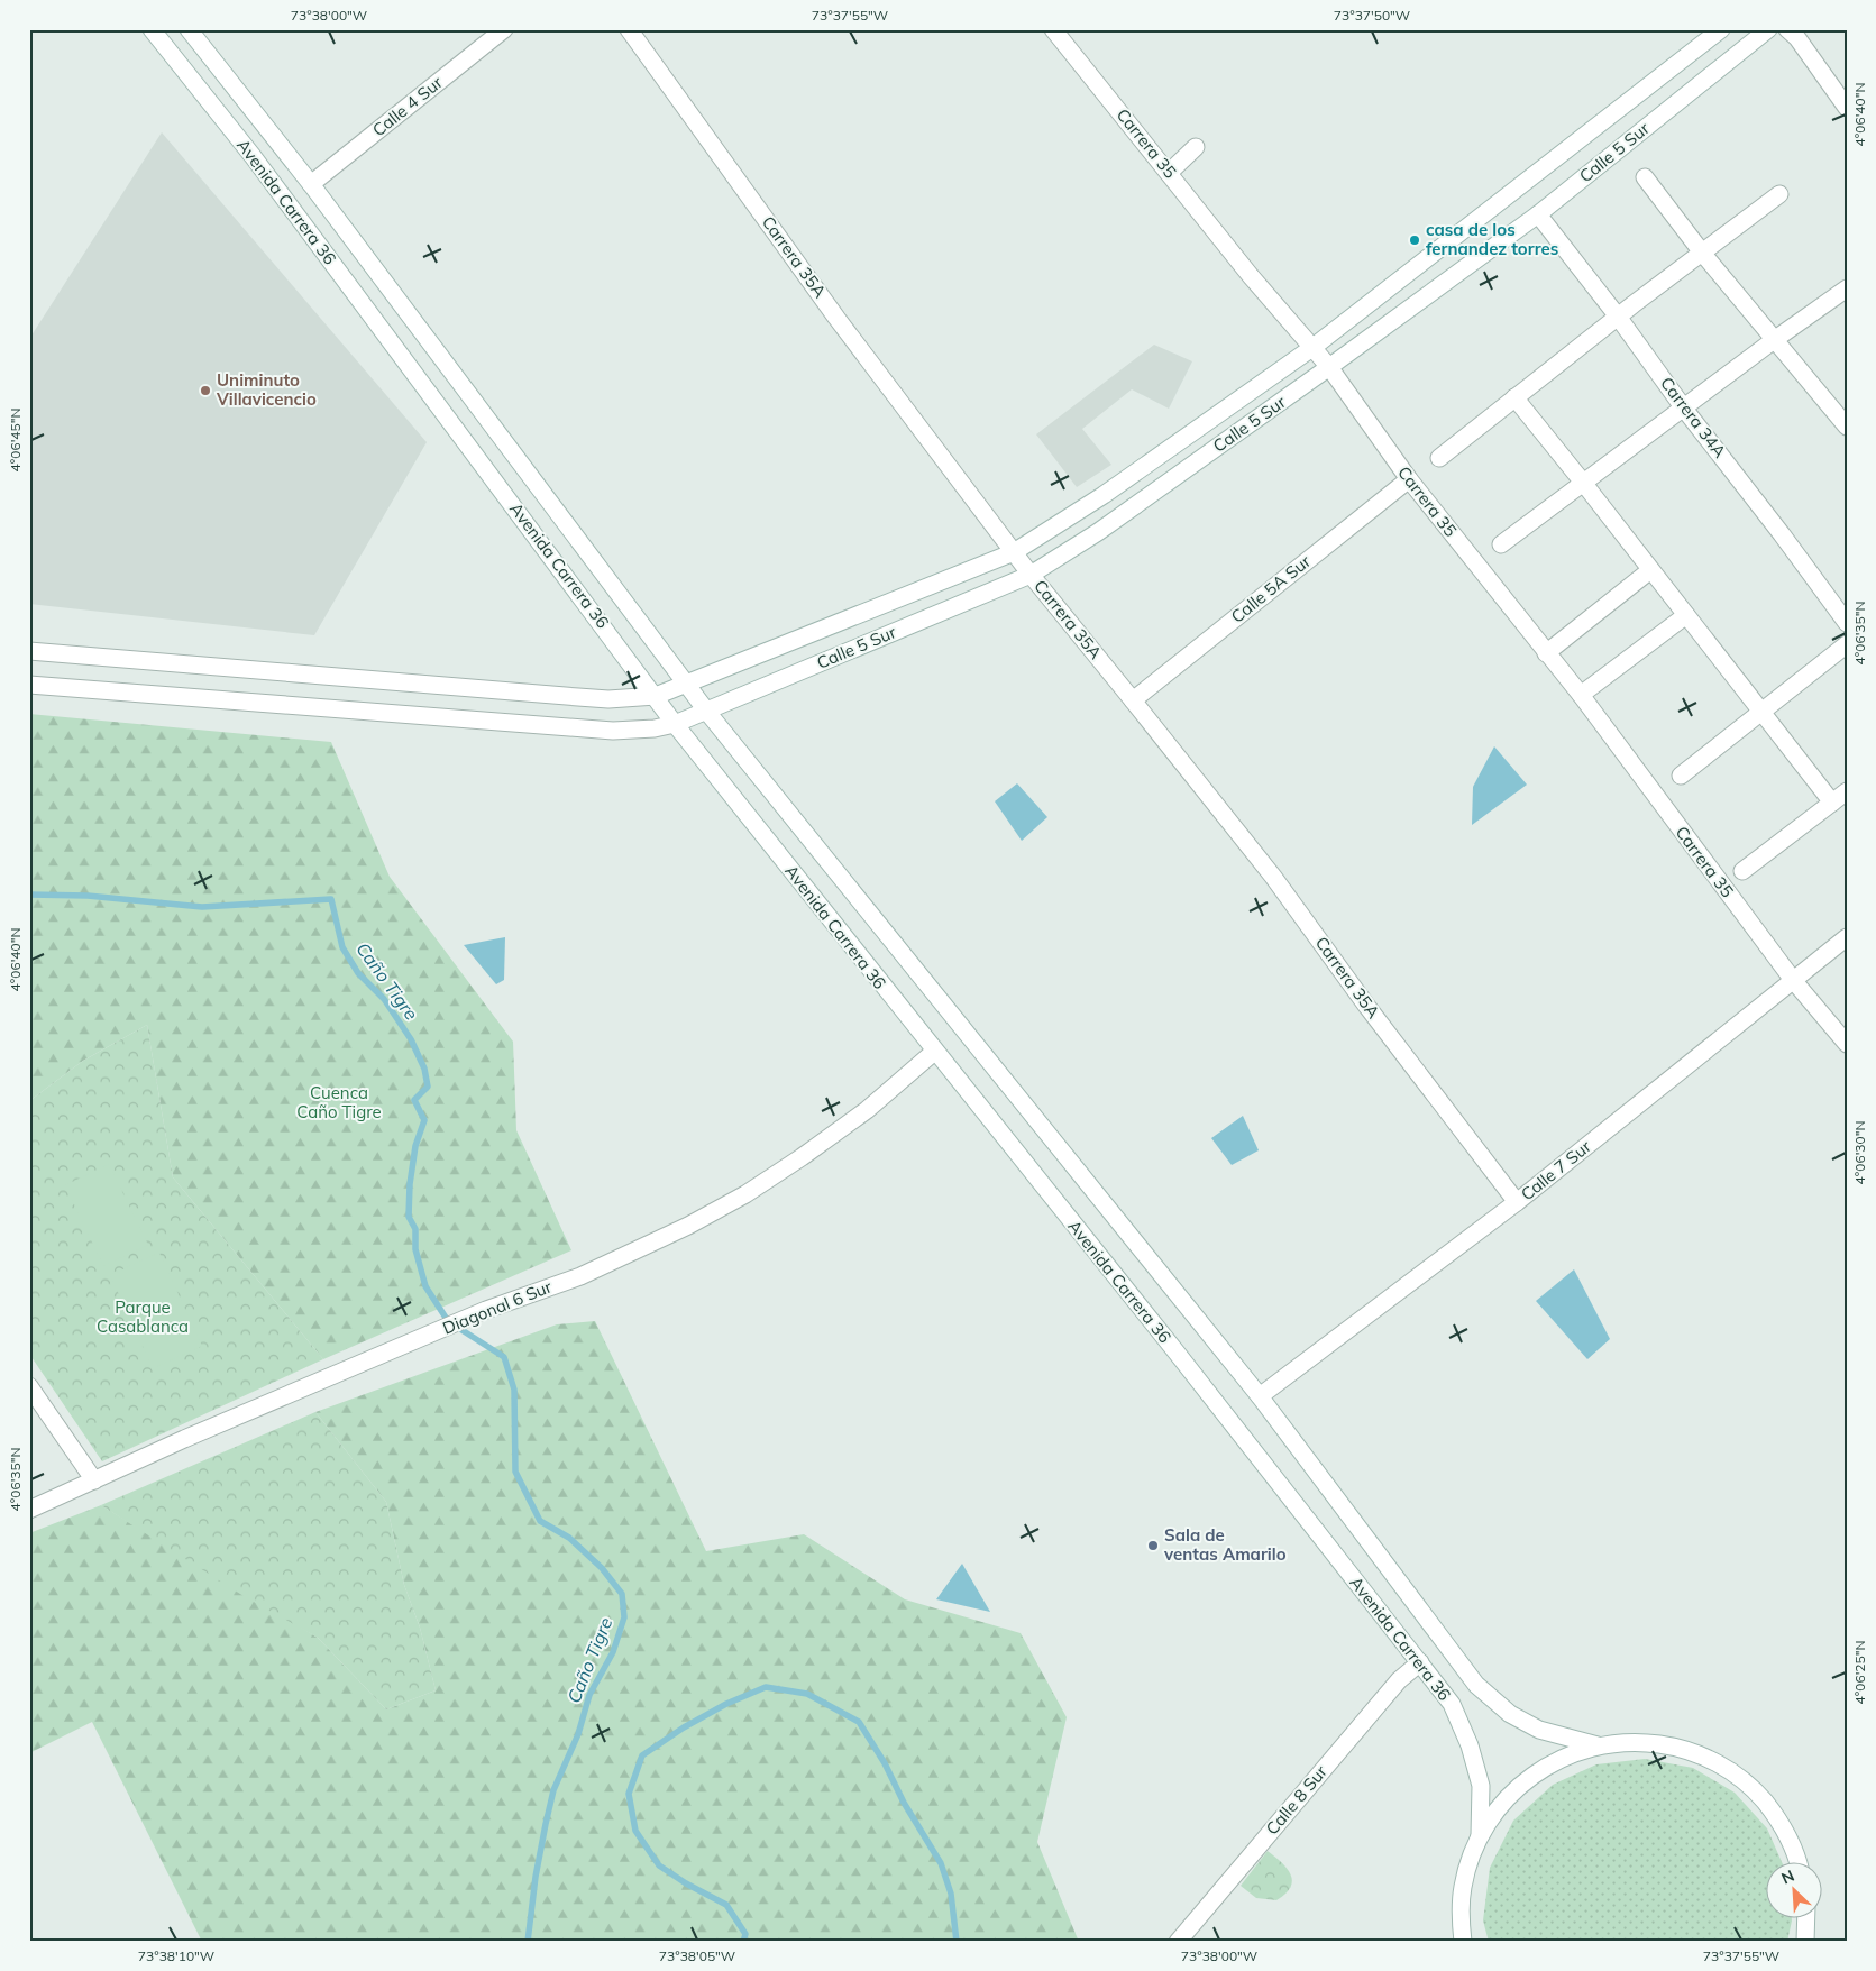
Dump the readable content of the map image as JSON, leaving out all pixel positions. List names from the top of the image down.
{
  "streets": {
    "street": [
      "Calle 4 Sur",
      "Carrera 35",
      "Calle 5 Sur",
      "Avenida Carrera 36",
      "Carrera 35A",
      "Carrera 34A",
      "Calle 5A Sur",
      "Calle 7 Sur",
      "Diagonal 6 Sur",
      "Calle 8 Sur"
    ]
  },
  "crossings": [
    ["Calle 4 Sur", "Avenida Carrera 36"],
    ["Carrera 35", "Calle 5 Sur"],
    ["Carrera 35", "Calle 5A Sur"],
    ["Carrera 35", "Calle 7 Sur"],
    ["Calle 5 Sur", "Avenida Carrera 36"],
    ["Calle 5 Sur", "Carrera 35A"],
    ["Calle 5 Sur", "Carrera 34A"],
    ["Avenida Carrera 36", "Calle 7 Sur"],
    ["Avenida Carrera 36", "Diagonal 6 Sur"],
    ["Avenida Carrera 36", "Calle 8 Sur"],
    ["Carrera 35A", "Calle 5A Sur"],
    ["Carrera 35A", "Calle 7 Sur"]
  ],
  "water": ["Caño Tigre"],
  "parks": ["Cuenca Caño Tigre", "Parque Casablanca"],
  "places": ["casa de los fernandez torres", "Uniminuto Villavicencio", "Sala de ventas Amarilo"],
  "north": "top left",
  "coordinates": [
    "73°38'00\"W",
    "73°37'55\"W",
    "73°37'50\"W",
    "4°06'40\"N",
    "4°06'45\"N",
    "4°06'35\"N",
    "4°06'30\"N",
    "4°06'25\"N",
    "73°38'10\"W",
    "73°38'05\"W"
  ]
}
